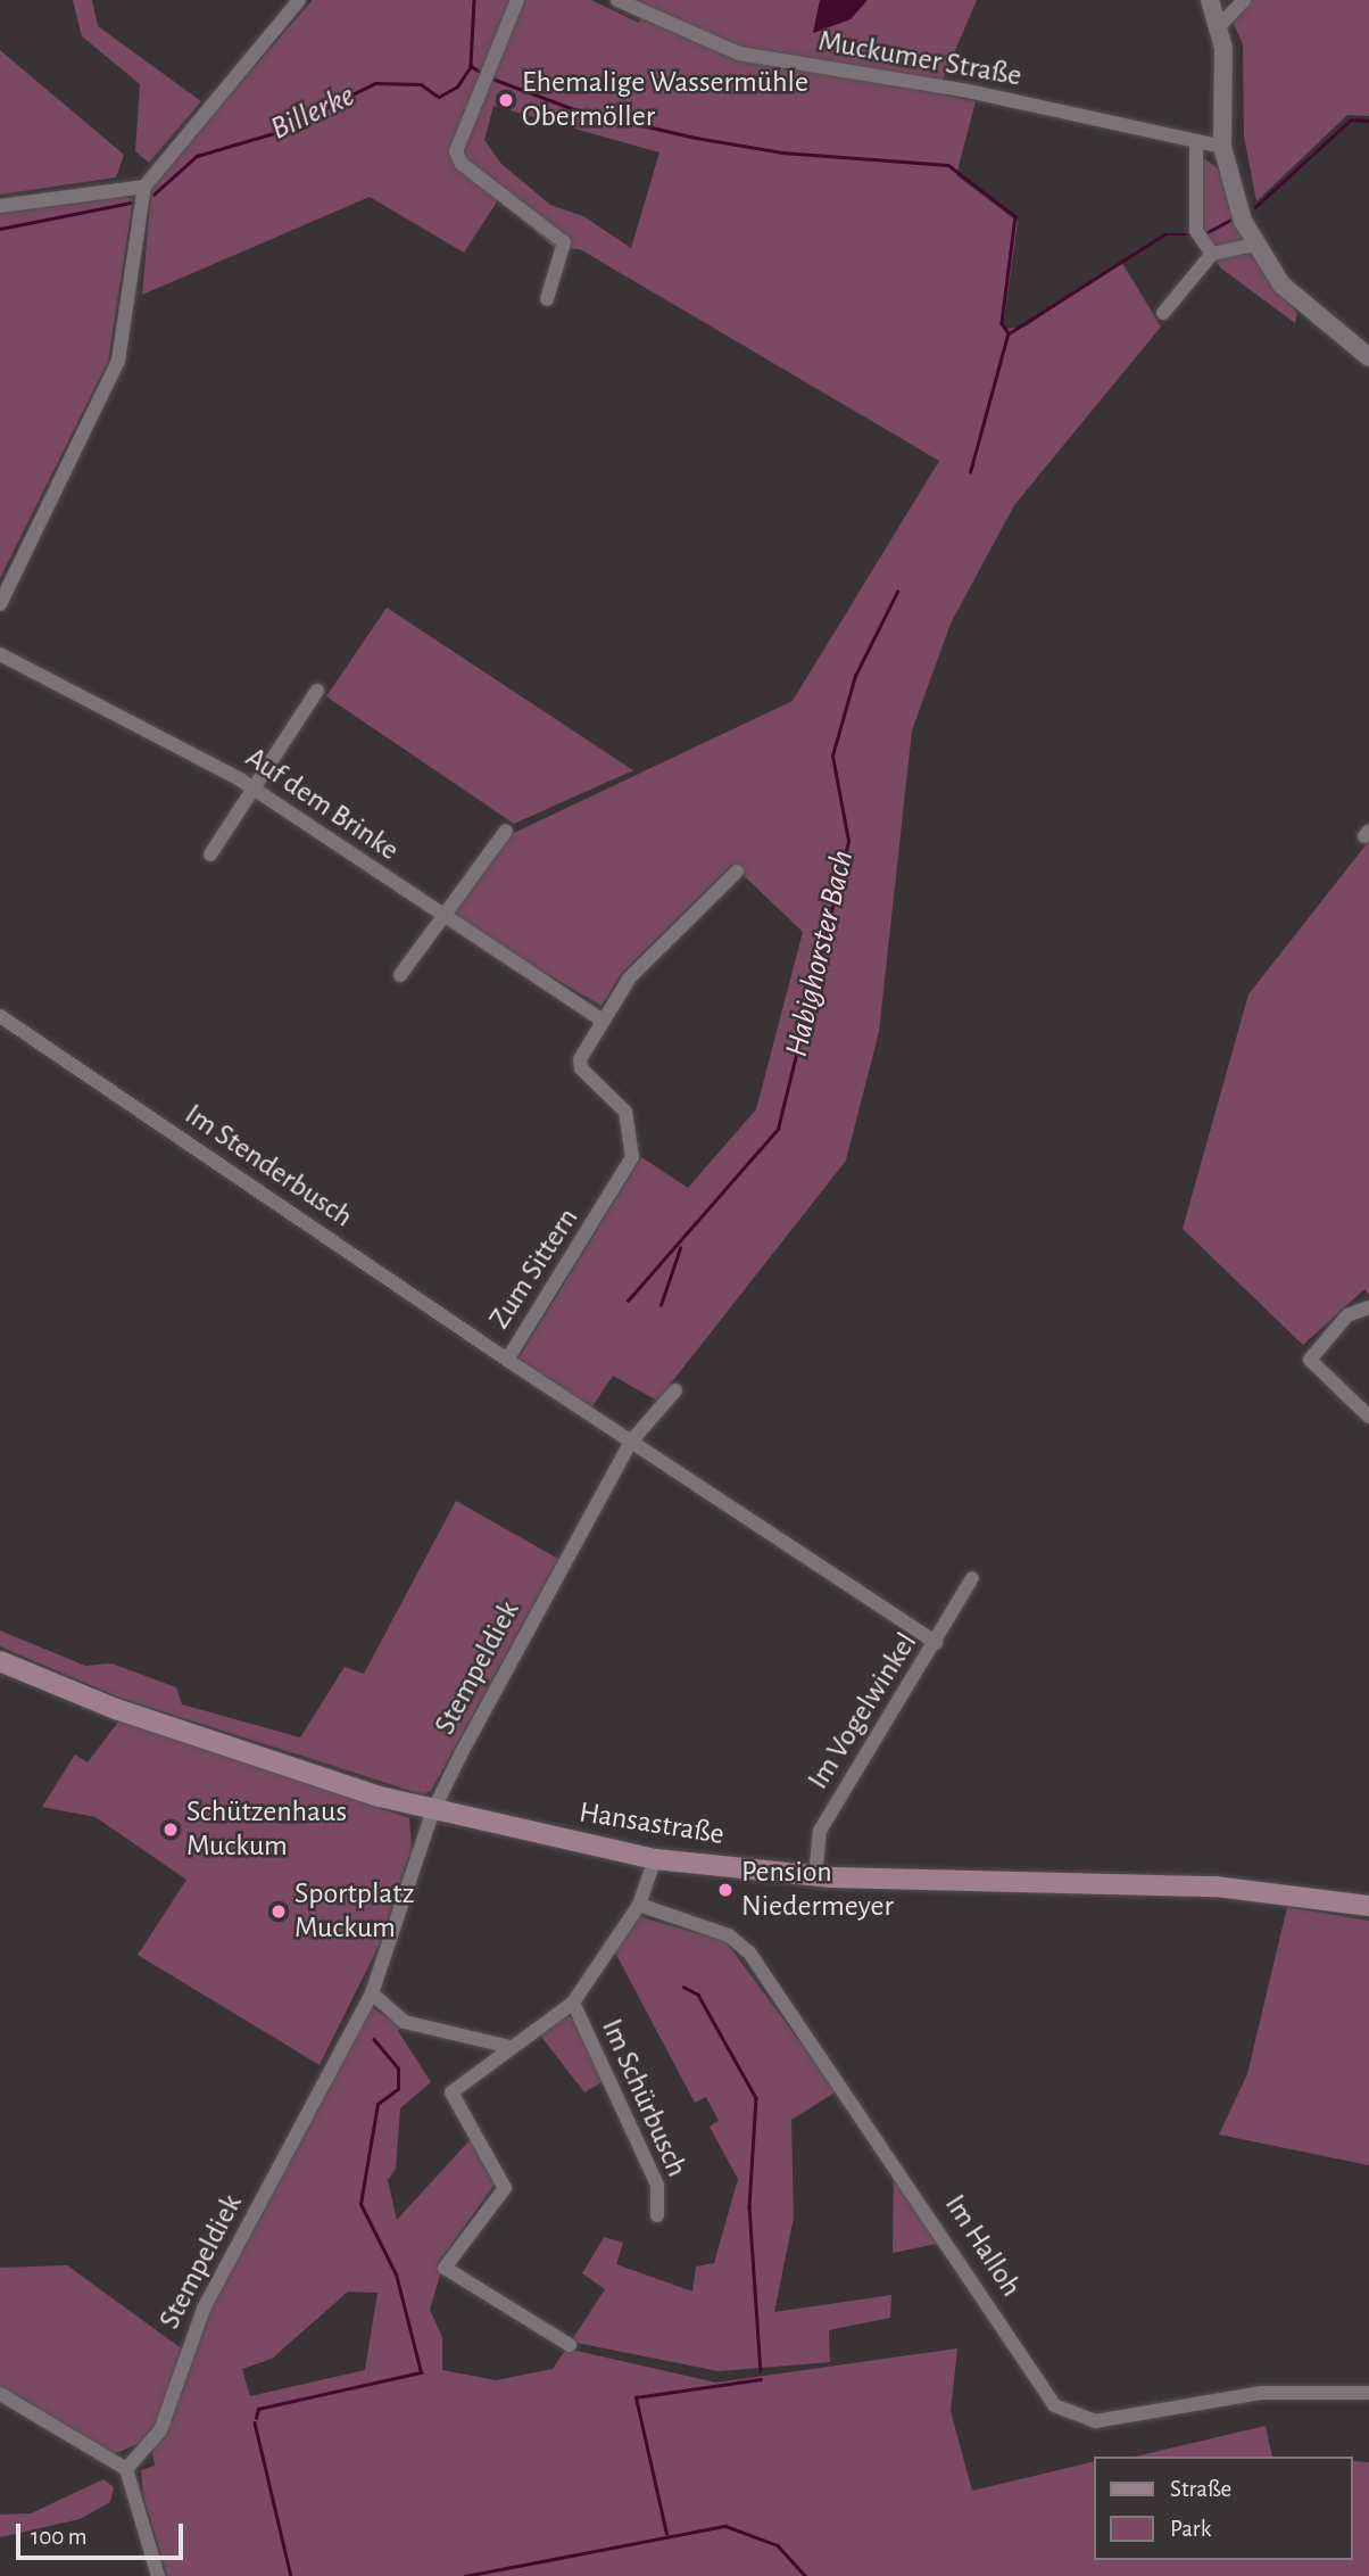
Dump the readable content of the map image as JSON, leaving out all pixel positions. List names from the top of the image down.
{
  "streets": {
    "main road": ["Hansastraße"],
    "street": [
      "Muckumer Straße",
      "Auf dem Brinke",
      "Im Stenderbusch",
      "Zum Sittern",
      "Stempeldiek",
      "Im Vogelwinkel",
      "Im Schürbusch",
      "Im Halloh"
    ]
  },
  "crossings": [
    ["Auf dem Brinke", "Zum Sittern"],
    ["Im Stenderbusch", "Zum Sittern"],
    ["Zum Sittern", "Stempeldiek"],
    ["Zum Sittern", "Im Vogelwinkel"],
    ["Stempeldiek", "Hansastraße"],
    ["Im Vogelwinkel", "Hansastraße"]
  ],
  "water": ["Billerke", "Habighorster Bach"],
  "places": [
    "Ehemalige Wassermühle Obermöller",
    "Schützenhaus Muckum",
    "Pension Niedermeyer",
    "Sportplatz Muckum"
  ],
  "legend": ["Straße", "Park"],
  "scale_bar": "100 m"
}
